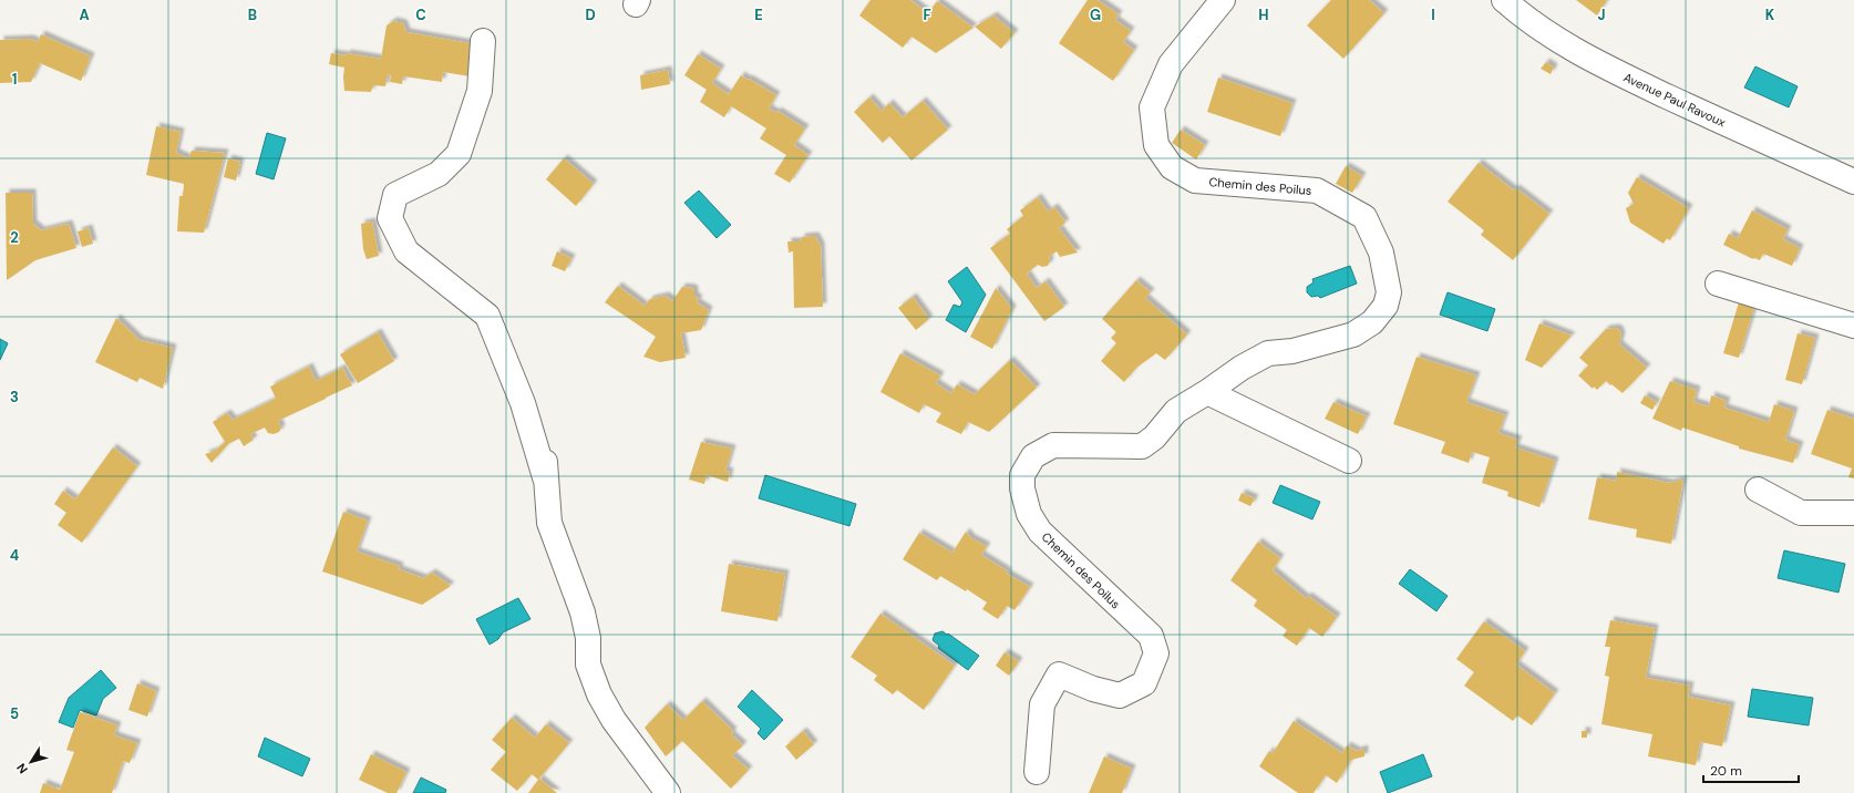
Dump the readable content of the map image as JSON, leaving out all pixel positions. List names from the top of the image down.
{
  "streets": {
    "street": ["Avenue Paul Ravoux", "Chemin des Poilus"]
  },
  "scale_bar": "20 m",
  "north": "bottom left",
  "grid": {
    "columns": [
      "A",
      "B",
      "C",
      "D",
      "E",
      "F",
      "G",
      "H",
      "I",
      "J",
      "K"
    ],
    "rows": [
      "1",
      "2",
      "3",
      "4",
      "5"
    ]
  }
}
